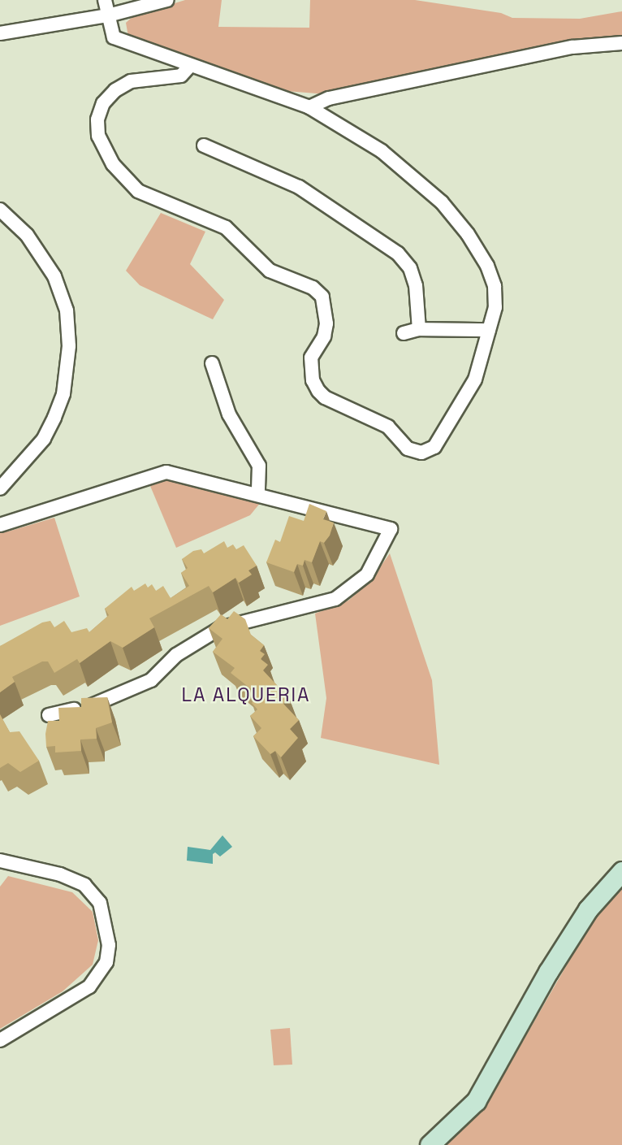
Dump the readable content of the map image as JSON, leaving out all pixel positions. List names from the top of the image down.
{
  "districts": ["LA ALQUERIA"]
}
